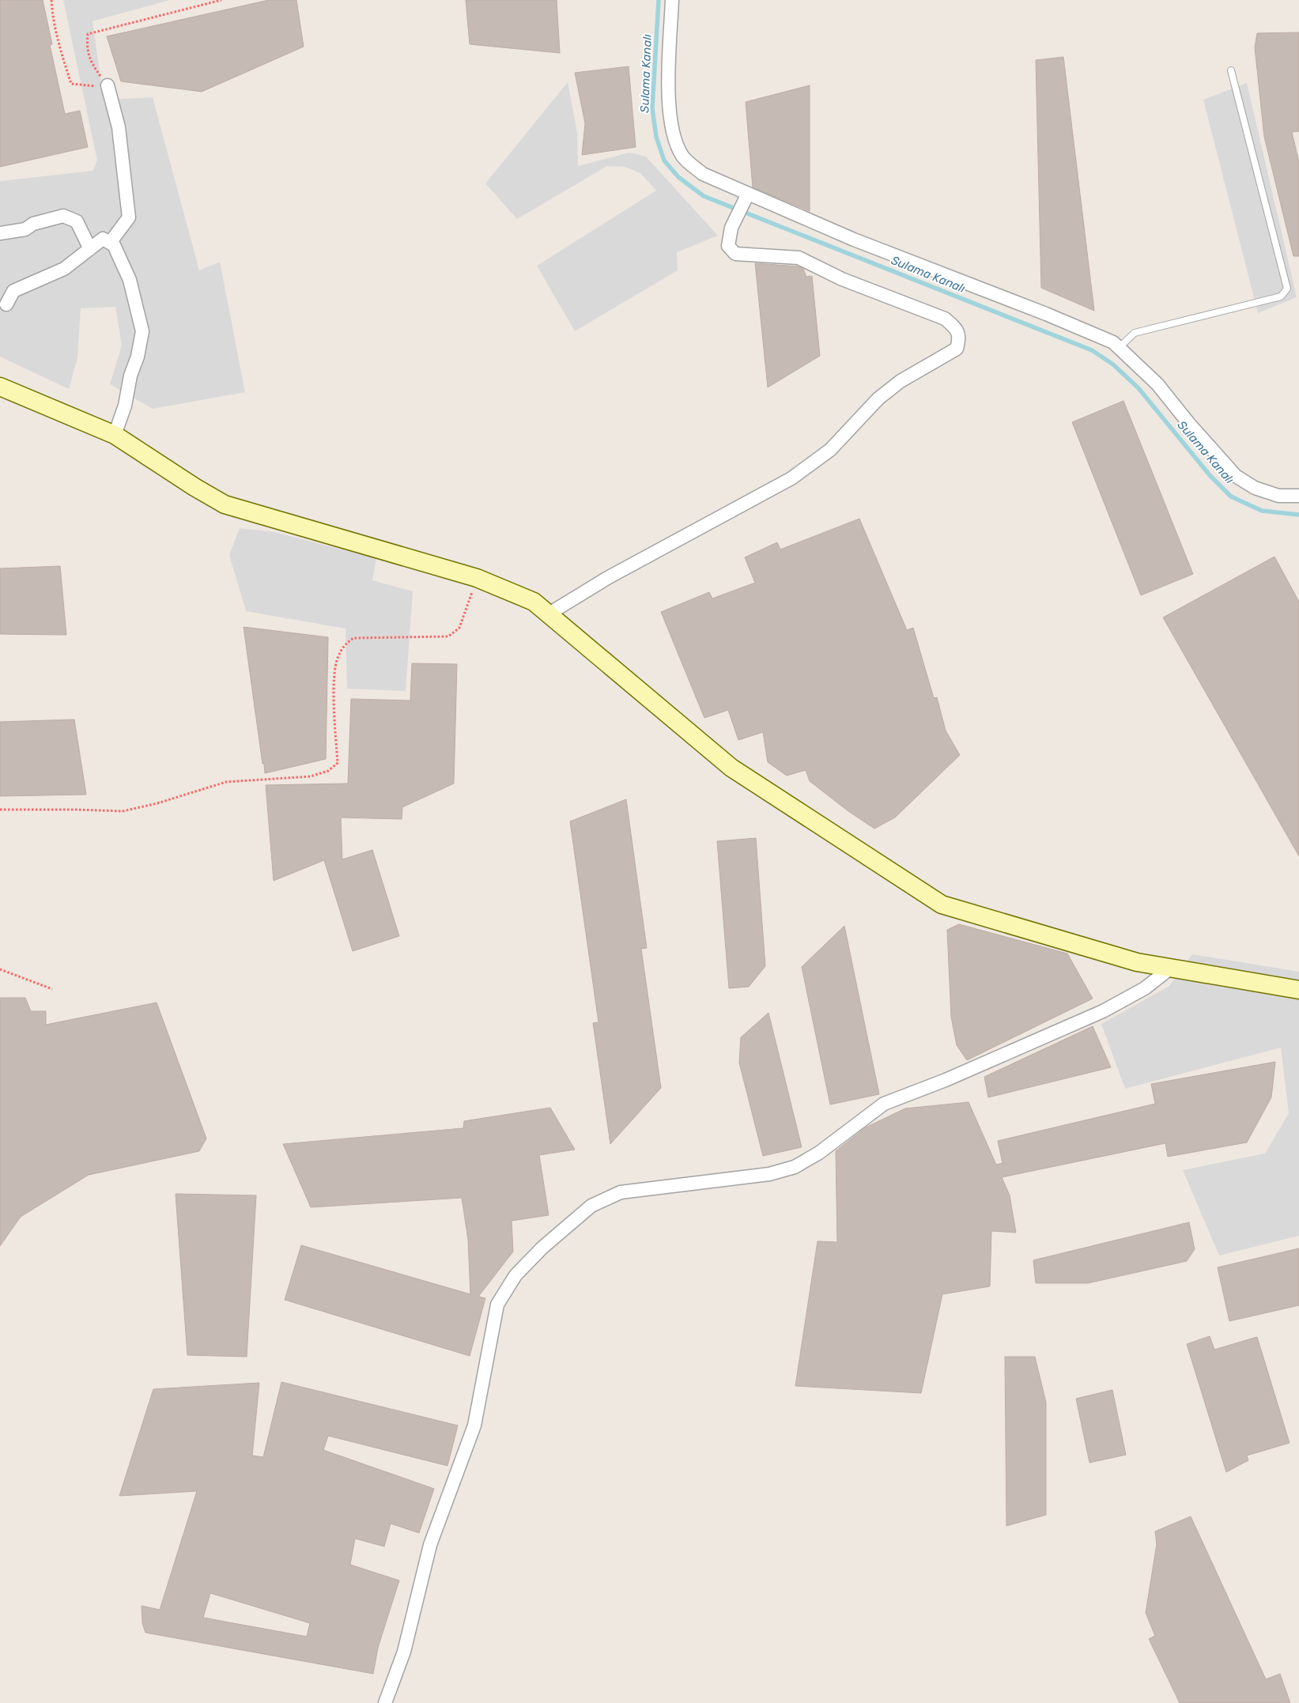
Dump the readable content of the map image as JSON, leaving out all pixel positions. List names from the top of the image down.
{
  "water": ["Sulama Kanalı"]
}
